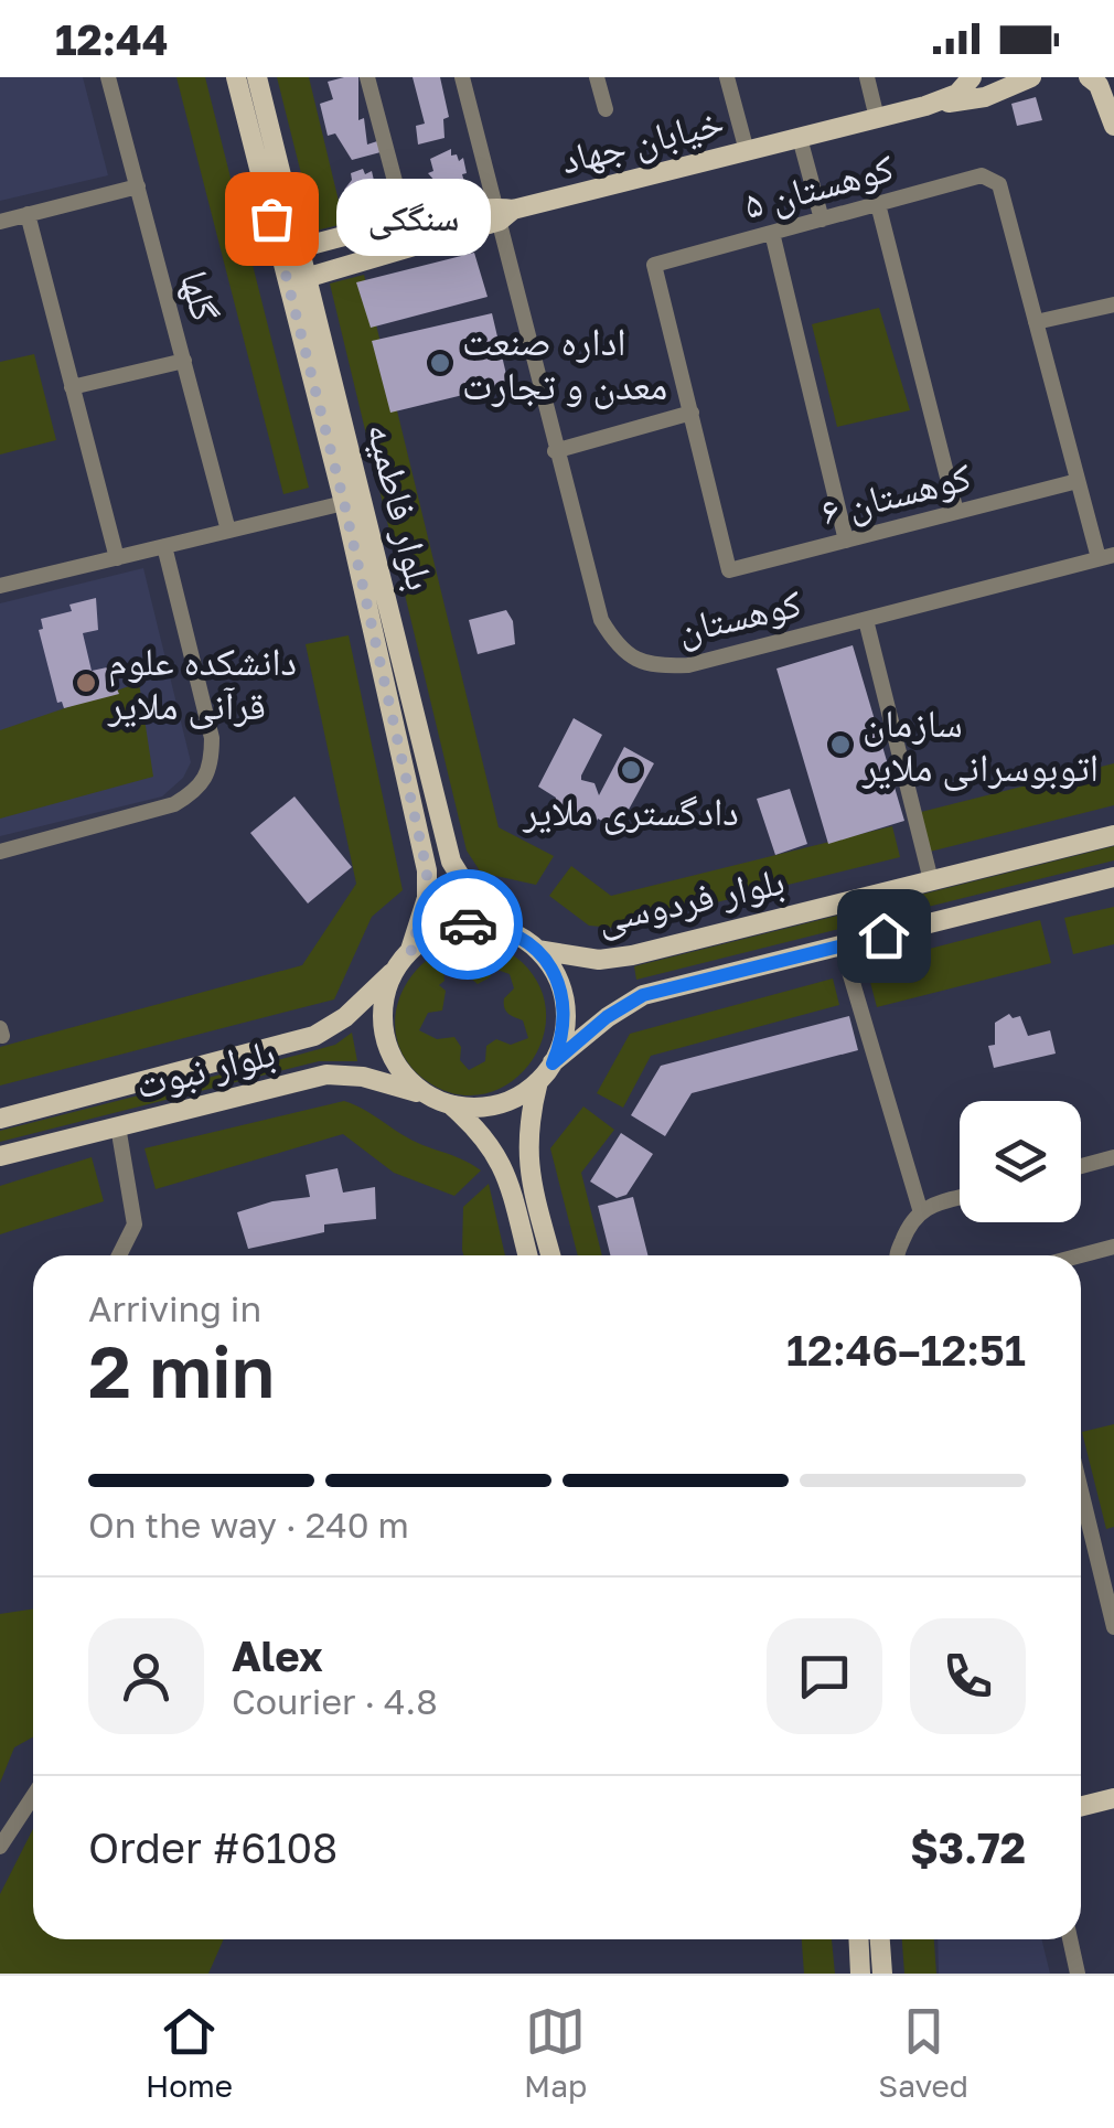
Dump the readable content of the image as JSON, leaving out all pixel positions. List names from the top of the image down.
{
  "streets": {
    "main road": [
      "خیابان جهاد",
      "بلوار فاطمیه",
      "بلوار فردوسی",
      "بلوار نبوت"
    ],
    "street": [
      "کوهستان ۵",
      "گلها",
      "کوهستان ۶",
      "کوهستان"
    ]
  },
  "crossings": [
    ["خیابان جهاد", "بلوار فاطمیه"],
    ["خیابان جهاد", "کوهستان"],
    ["کوهستان ۵", "کوهستان ۶"],
    ["بلوار فاطمیه", "بلوار فردوسی"],
    ["بلوار فاطمیه", "بلوار نبوت"],
    ["بلوار فردوسی", "بلوار نبوت"]
  ],
  "places": [
    "سنگکی",
    "اداره صنعت معدن و تجارت",
    "دانشکده علوم قرآنی ملایر",
    "سازمان اتوبوسرانی ملایر",
    "دادگستری ملایر"
  ],
  "page": {
    "status": "12:44",
    "bubble": "سنگکی",
    "heading": ["2 min", "Arriving in", "12:46–12:51"],
    "panel": [
      "Alex",
      "Courier · 4.8",
      "Order #6108",
      "$3.72"
    ],
    "bar": "On the way · 240 m",
    "tabs": ["Home", "Map", "Saved"]
  }
}
